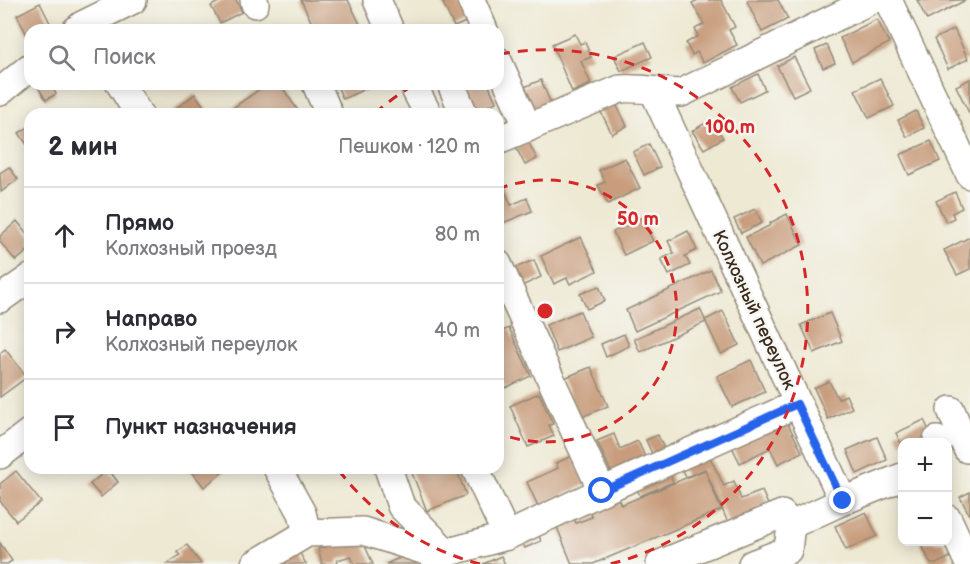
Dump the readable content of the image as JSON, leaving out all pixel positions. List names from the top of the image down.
{
  "streets": {
    "street": ["Колхозный переулок"]
  },
  "page": {
    "search": "Поиск",
    "heading": ["2 мин", "Пешком · 120 m"],
    "list": [
      ["Прямо", "Колхозный проезд", "80 m"],
      ["Направо", "Колхозный переулок", "40 m"],
      "Пункт назначения"
    ],
    "map_buttons": ["+", "−"]
  },
  "rings": ["100 m", "50 m"]
}
